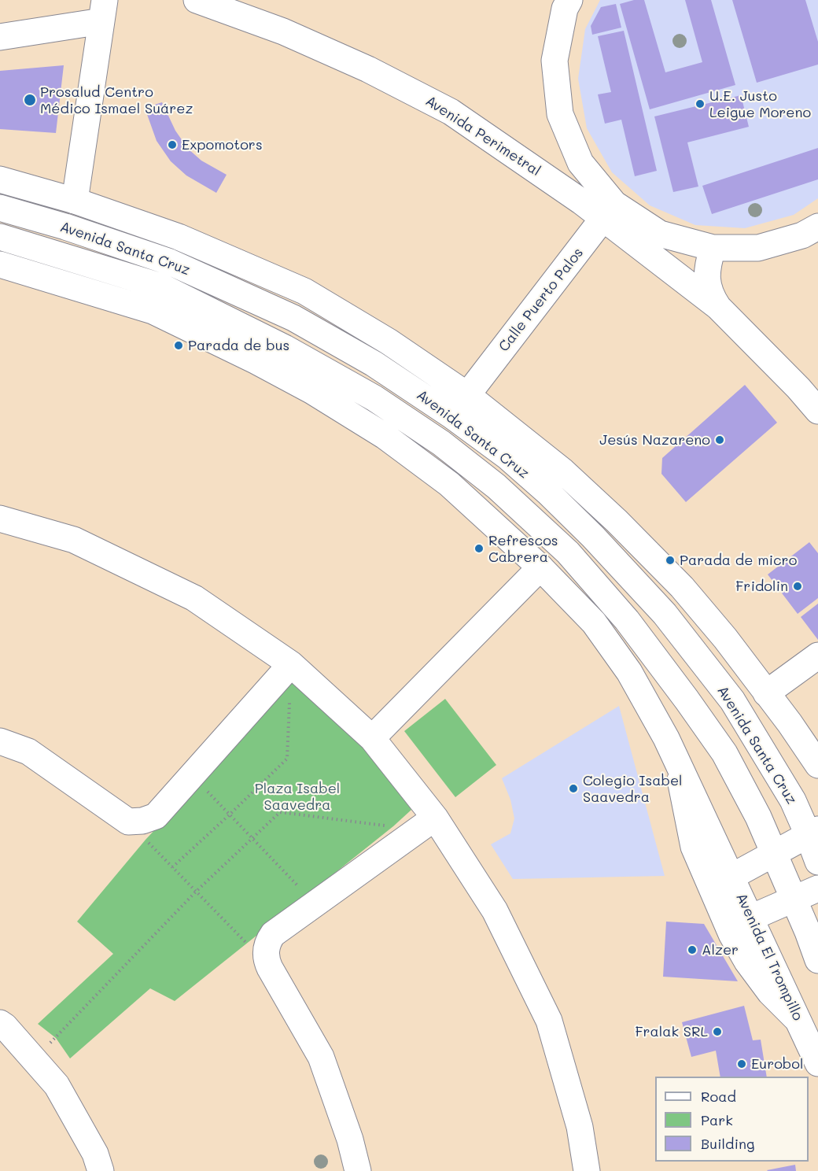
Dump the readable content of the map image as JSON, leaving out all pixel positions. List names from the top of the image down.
{
  "streets": {
    "main road": [
      "Avenida Perimetral",
      "Avenida Santa Cruz",
      "Calle Puerto Palos",
      "Avenida El Trompillo"
    ]
  },
  "crossings": [
    ["Avenida Perimetral", "Calle Puerto Palos"],
    ["Avenida Santa Cruz", "Calle Puerto Palos"]
  ],
  "parks": ["Plaza Isabel Saavedra"],
  "places": [
    "Prosalud Centro Médico Ismael Suárez",
    "U.E. Justo Leigue Moreno",
    "Expomotors",
    "Parada de bus",
    "Jesús Nazareno",
    "Refrescos Cabrera",
    "Parada de micro",
    "Fridolin",
    "Colegio Isabel Saavedra",
    "Alzer",
    "Fralak SRL",
    "Eurobol"
  ],
  "legend": ["Road", "Park", "Building"]
}
